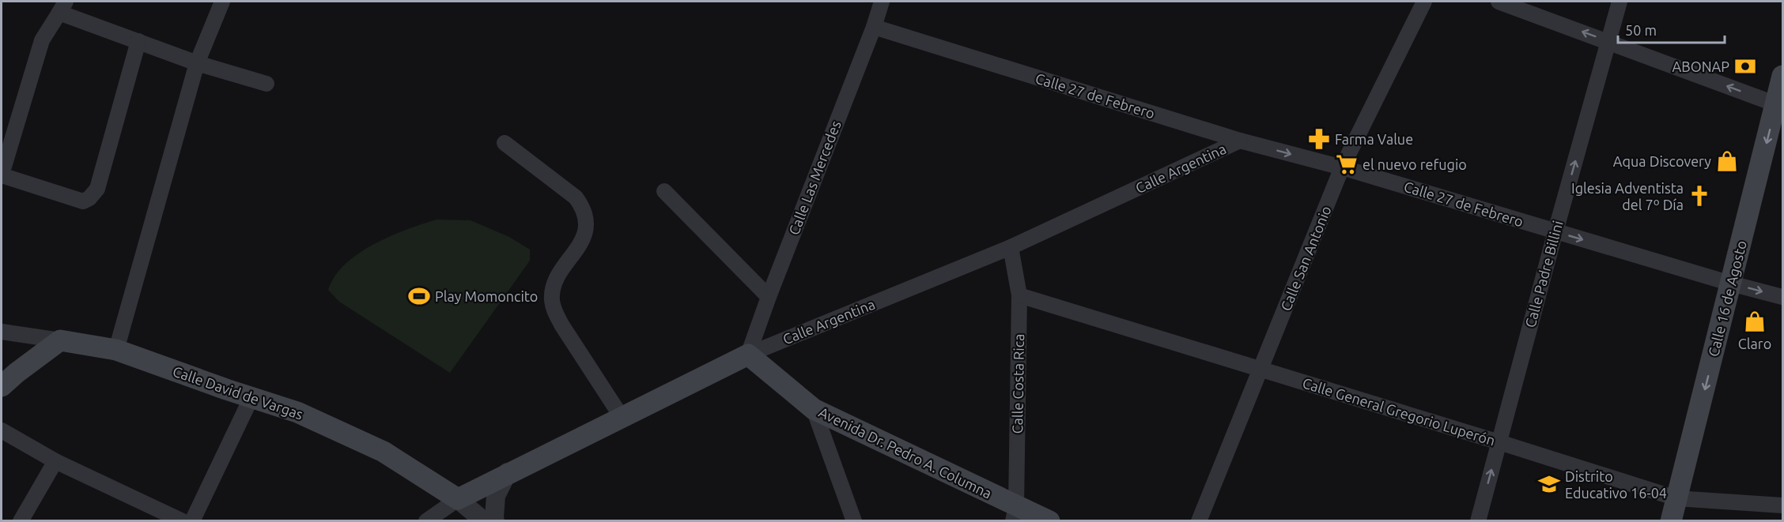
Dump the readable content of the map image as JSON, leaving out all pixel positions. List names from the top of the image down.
{
  "streets": {
    "main road": [
      "Calle Argentina",
      "Calle 16 de Agosto",
      "Calle David de Vargas",
      "Avenida Dr. Pedro A. Columna"
    ],
    "street": [
      "Calle 27 de Febrero",
      "Calle Las Mercedes",
      "Calle San Antonio",
      "Calle Padre Billini",
      "Calle Costa Rica",
      "Calle General Gregorio Luperón"
    ]
  },
  "crossings": [
    ["Calle 27 de Febrero", "Calle Argentina"],
    ["Calle 27 de Febrero", "Calle Las Mercedes"],
    ["Calle 27 de Febrero", "Calle San Antonio"],
    ["Calle 27 de Febrero", "Calle Padre Billini"],
    ["Calle 27 de Febrero", "Calle 16 de Agosto"],
    ["Calle Argentina", "Calle Las Mercedes"],
    ["Calle Argentina", "Calle Costa Rica"],
    ["Calle Argentina", "Calle David de Vargas"],
    ["Calle Argentina", "Avenida Dr. Pedro A. Columna"],
    ["Calle Las Mercedes", "Avenida Dr. Pedro A. Columna"],
    ["Calle San Antonio", "Calle General Gregorio Luperón"],
    ["Calle Padre Billini", "Calle General Gregorio Luperón"],
    ["Calle 16 de Agosto", "Calle General Gregorio Luperón"],
    ["Calle Costa Rica", "Calle General Gregorio Luperón"],
    ["Calle Costa Rica", "Avenida Dr. Pedro A. Columna"]
  ],
  "one_way": ["Calle 27 de Febrero", "Calle Padre Billini", "Calle 16 de Agosto"],
  "places": {
    "bank": ["ABONAP"],
    "pharmacy": ["Farma Value"],
    "shop": ["Aqua Discovery", "Claro"],
    "supermarket": ["el nuevo refugio"],
    "church": ["Iglesia Adventista del 7º Día"],
    "sports": ["Play Momoncito"],
    "school or university": ["Distrito Educativo 16-04"]
  },
  "scale_bar": "50 m"
}
